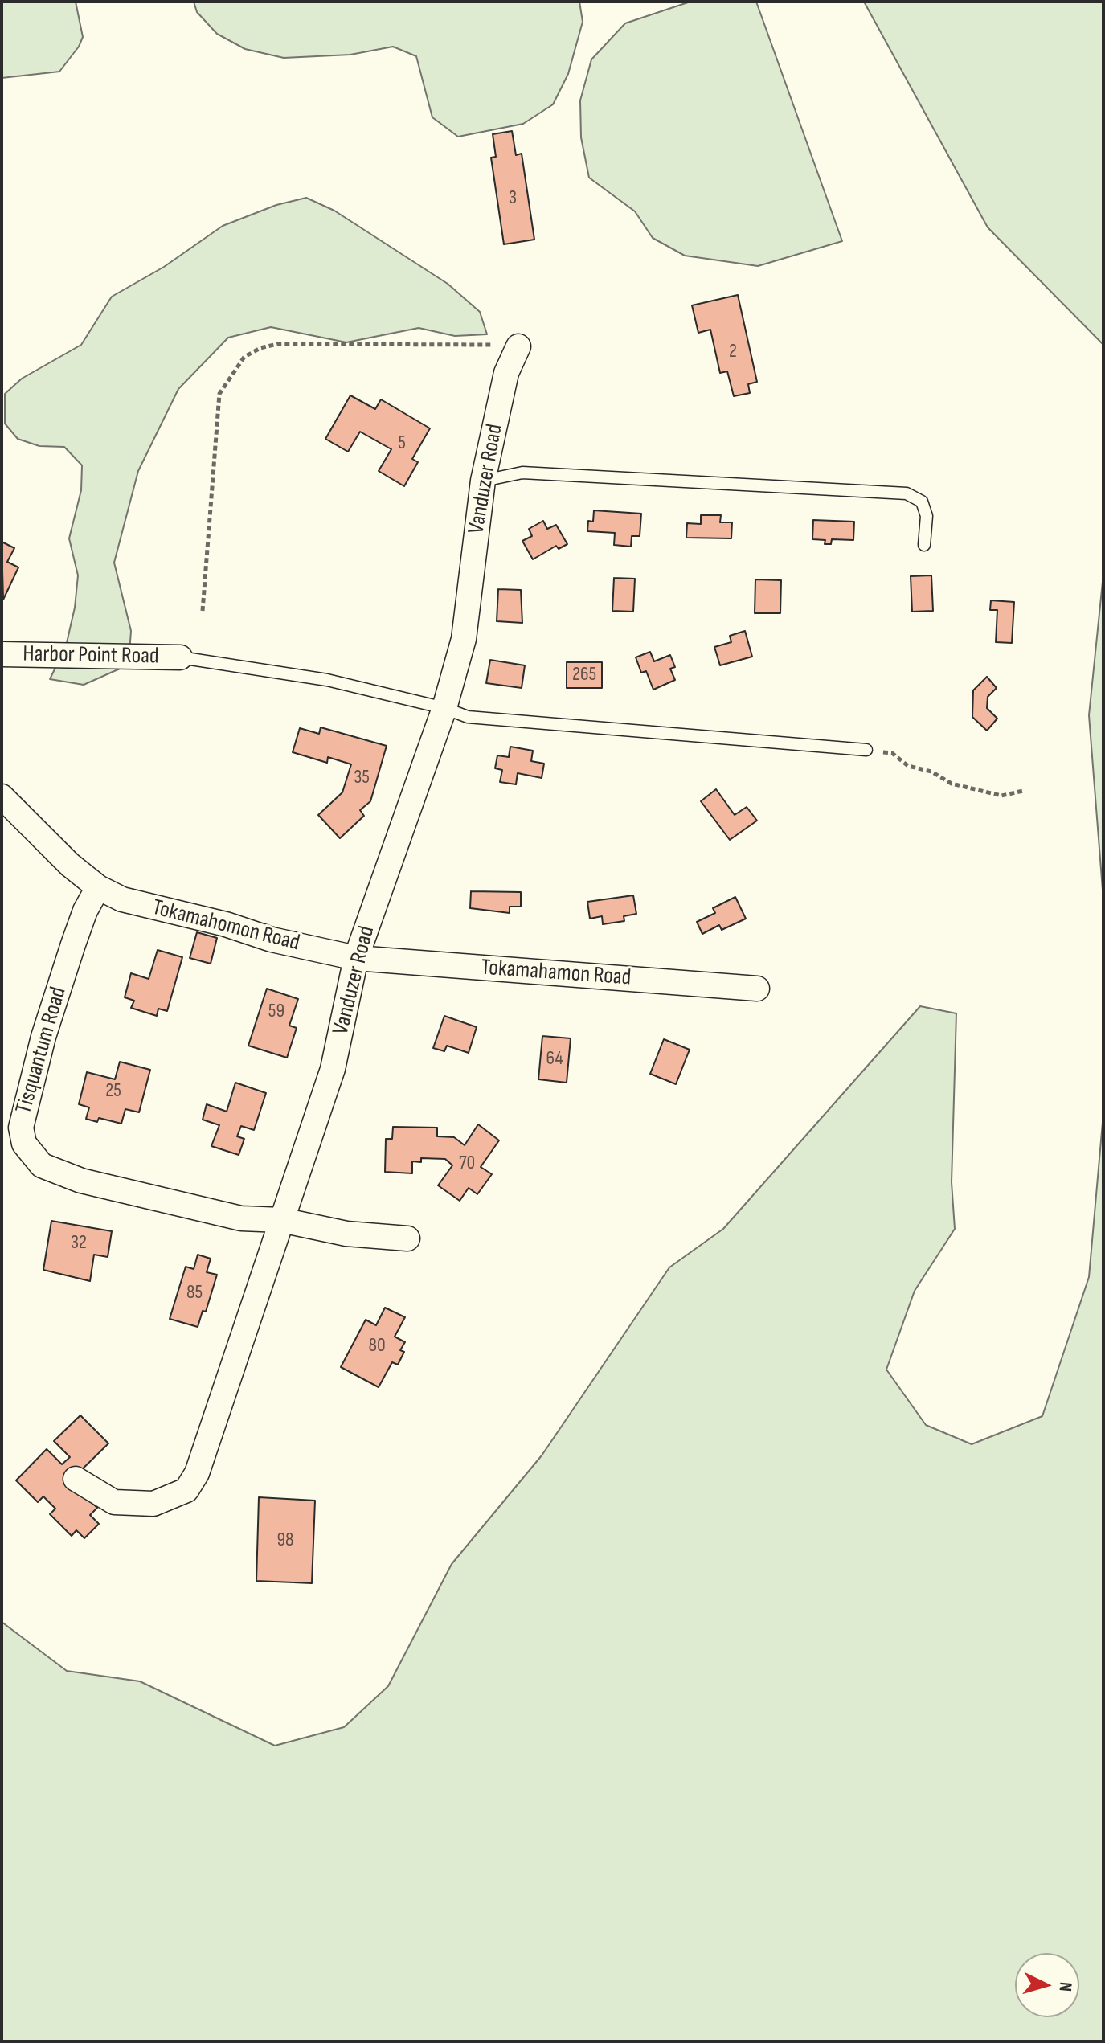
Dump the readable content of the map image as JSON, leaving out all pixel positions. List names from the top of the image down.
{
  "streets": {
    "street": [
      "Vanduzer Road",
      "Harbor Point Road",
      "Tokamahomon Road",
      "Tokamahamon Road",
      "Tisquantum Road"
    ]
  },
  "crossings": [
    ["Vanduzer Road", "Tokamahomon Road"],
    ["Vanduzer Road", "Tokamahamon Road"],
    ["Vanduzer Road", "Tisquantum Road"],
    ["Tokamahomon Road", "Tokamahamon Road"],
    ["Tokamahomon Road", "Tisquantum Road"]
  ],
  "house_numbers": [
    "3",
    "2",
    "5",
    "265",
    "35",
    "59",
    "64",
    "25",
    "70",
    "32",
    "85",
    "80",
    "98"
  ],
  "north": "right"
}
